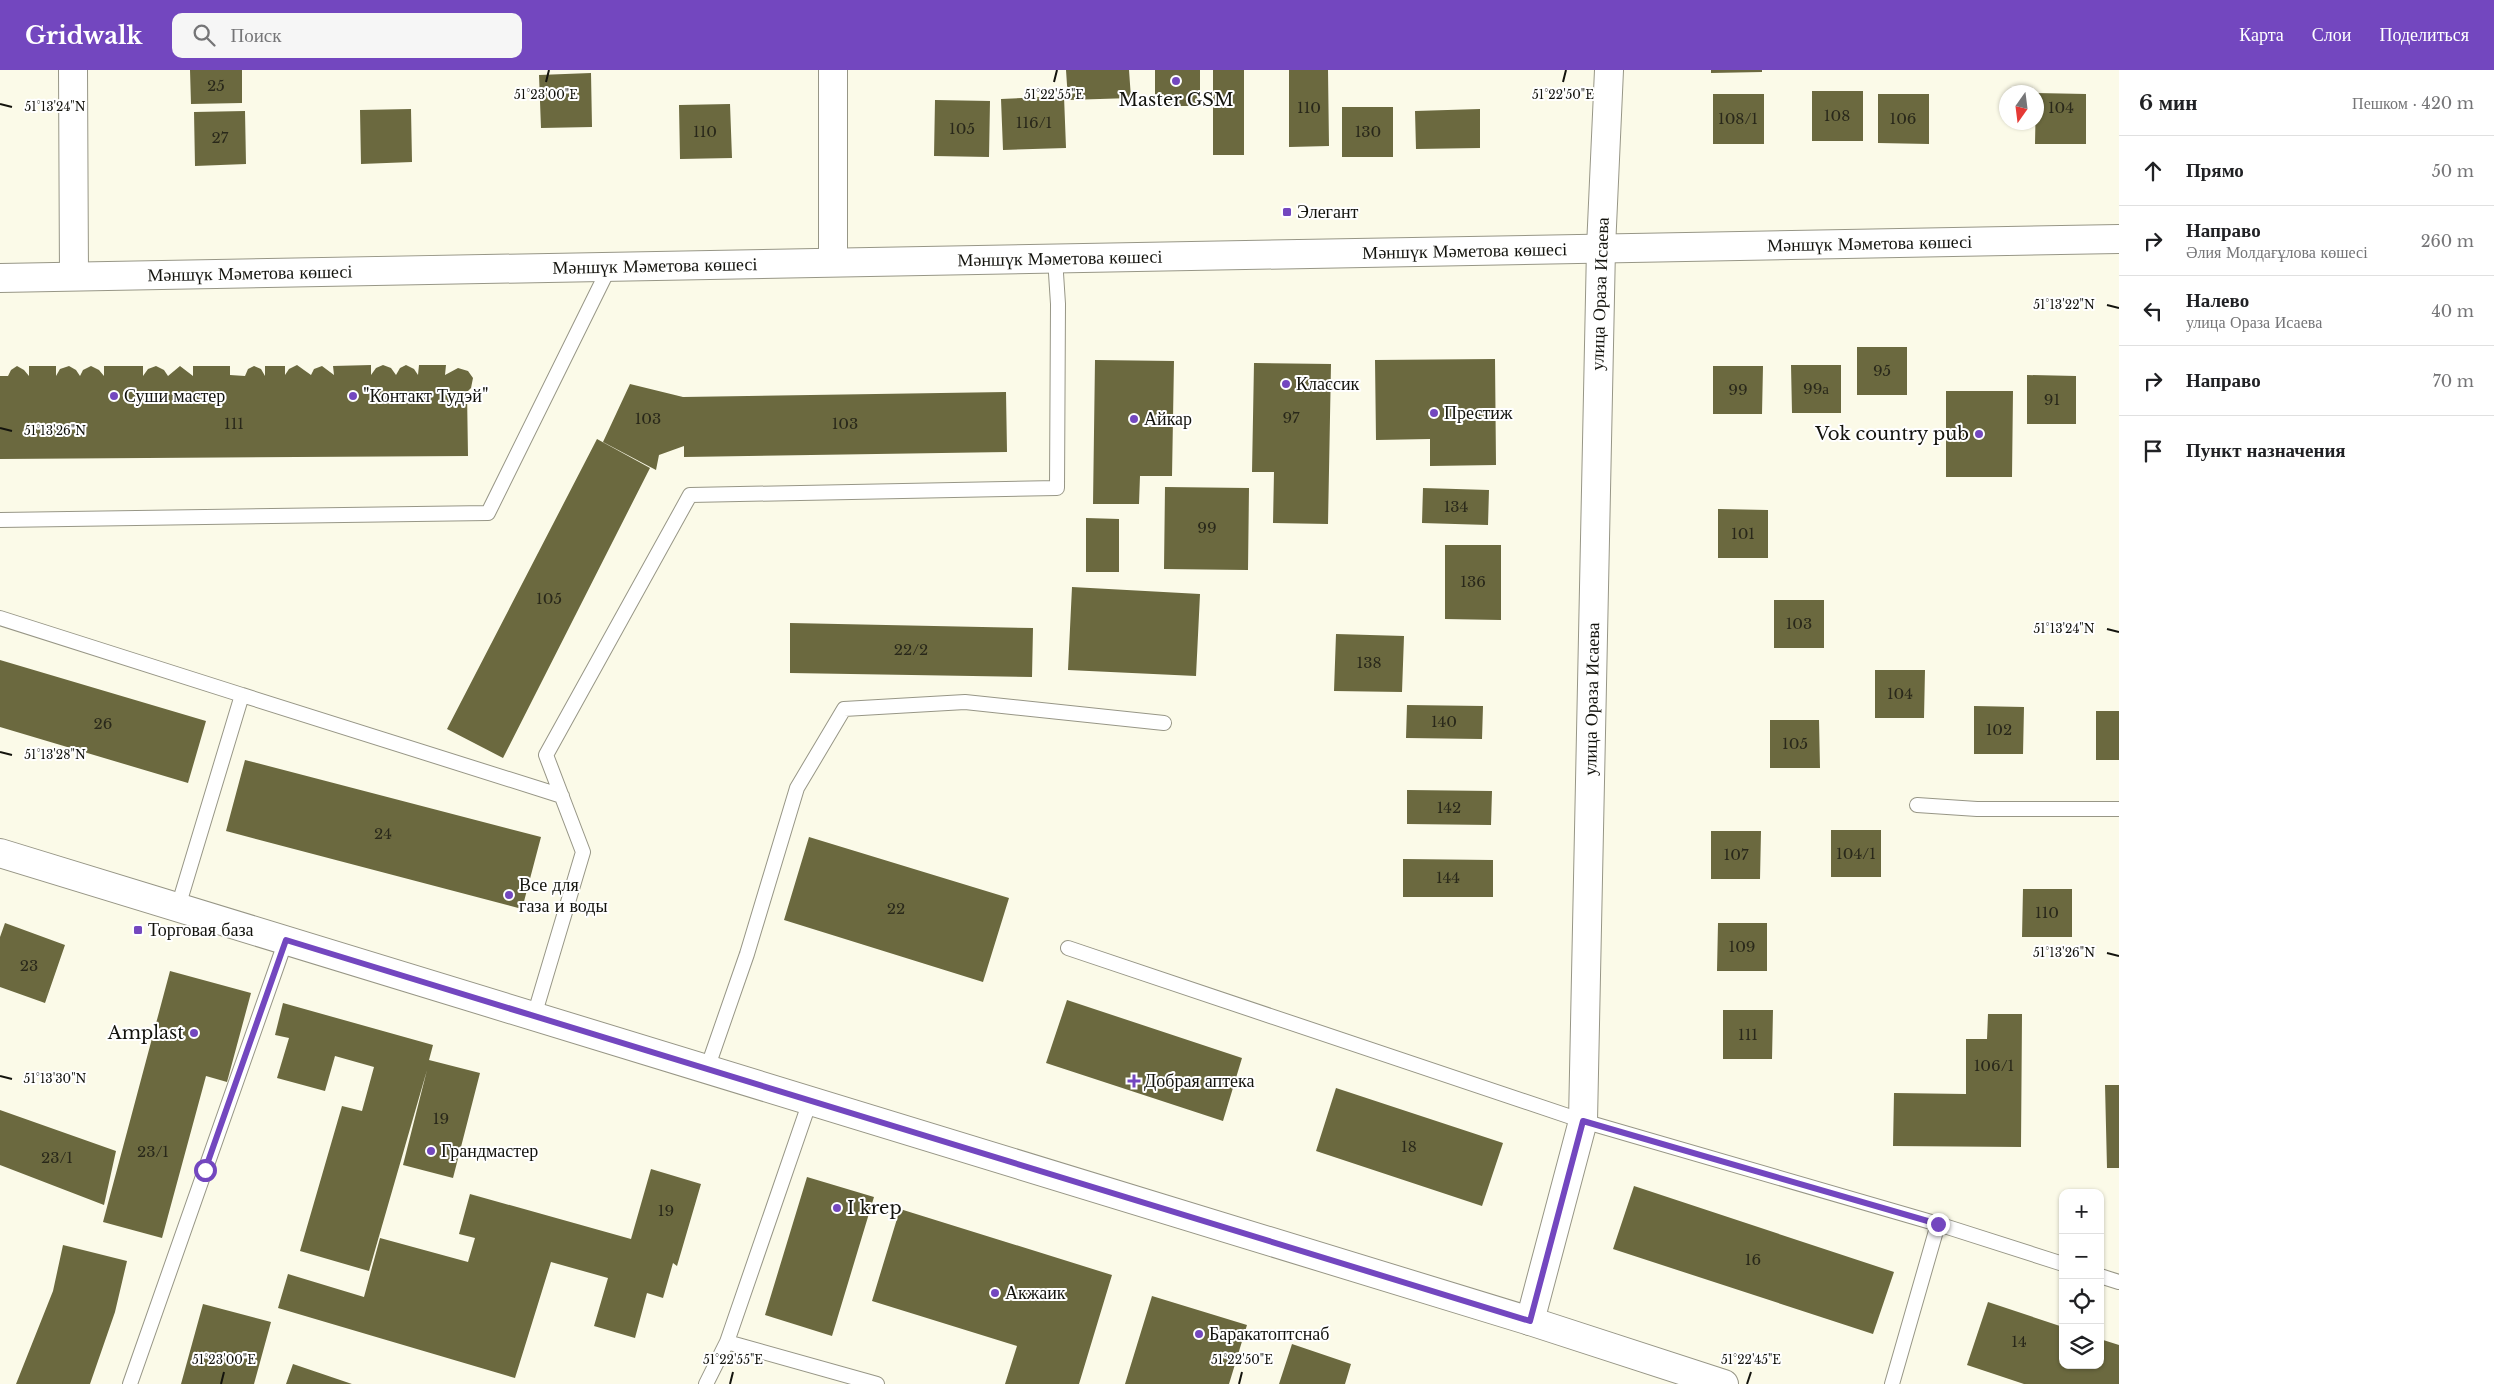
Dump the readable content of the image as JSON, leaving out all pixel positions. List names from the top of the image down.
{
  "streets": {
    "main road": ["Мәншүк Мәметова көшесі", "улица Ораза Исаева"]
  },
  "crossings": [
    ["Мәншүк Мәметова көшесі", "улица Ораза Исаева"]
  ],
  "places": {
    "other": [
      "Master GSM",
      "Классик",
      "Суши мастер",
      "\"Контакт Тудэй\"",
      "Престиж",
      "Айкар",
      "Vok country pub",
      "Все для газа и воды",
      "Amplast",
      "Грандмастер",
      "I krep",
      "Акжаик",
      "Баракатоптснаб"
    ],
    "transit": ["Элегант", "Торговая база"],
    "health": ["Добрая аптека"]
  },
  "house_numbers": [
    "25",
    "110",
    "104",
    "108",
    "108/1",
    "106",
    "116/1",
    "105",
    "110",
    "130",
    "27",
    "95",
    "99а",
    "99",
    "91",
    "97",
    "103",
    "111",
    "103",
    "134",
    "99",
    "101",
    "136",
    "105",
    "103",
    "22/2",
    "138",
    "104",
    "140",
    "26",
    "102",
    "105",
    "142",
    "24",
    "104/1",
    "107",
    "144",
    "22",
    "110",
    "109",
    "23",
    "111",
    "106/1",
    "19",
    "18",
    "23/1",
    "23/1",
    "19",
    "16",
    "14"
  ],
  "north": "bottom",
  "page": {
    "header": "Gridwalk",
    "search": "Поиск",
    "nav": ["Карта", "Слои", "Поделиться"],
    "heading": ["6 мин", "Пешком · 420 m"],
    "list": [
      ["Прямо", "50 m"],
      ["Направо", "Әлия Молдағұлова көшесі", "260 m"],
      ["Налево", "улица Ораза Исаева", "40 m"],
      ["Направо", "70 m"],
      "Пункт назначения"
    ],
    "map_buttons": ["+", "−"]
  },
  "coordinates": [
    "51°23'00\"E",
    "51°22'55\"E",
    "51°22'50\"E",
    "51°13'24\"N",
    "51°13'22\"N",
    "51°13'26\"N",
    "51°13'28\"N",
    "51°13'30\"N",
    "51°22'45\"E"
  ]
}
